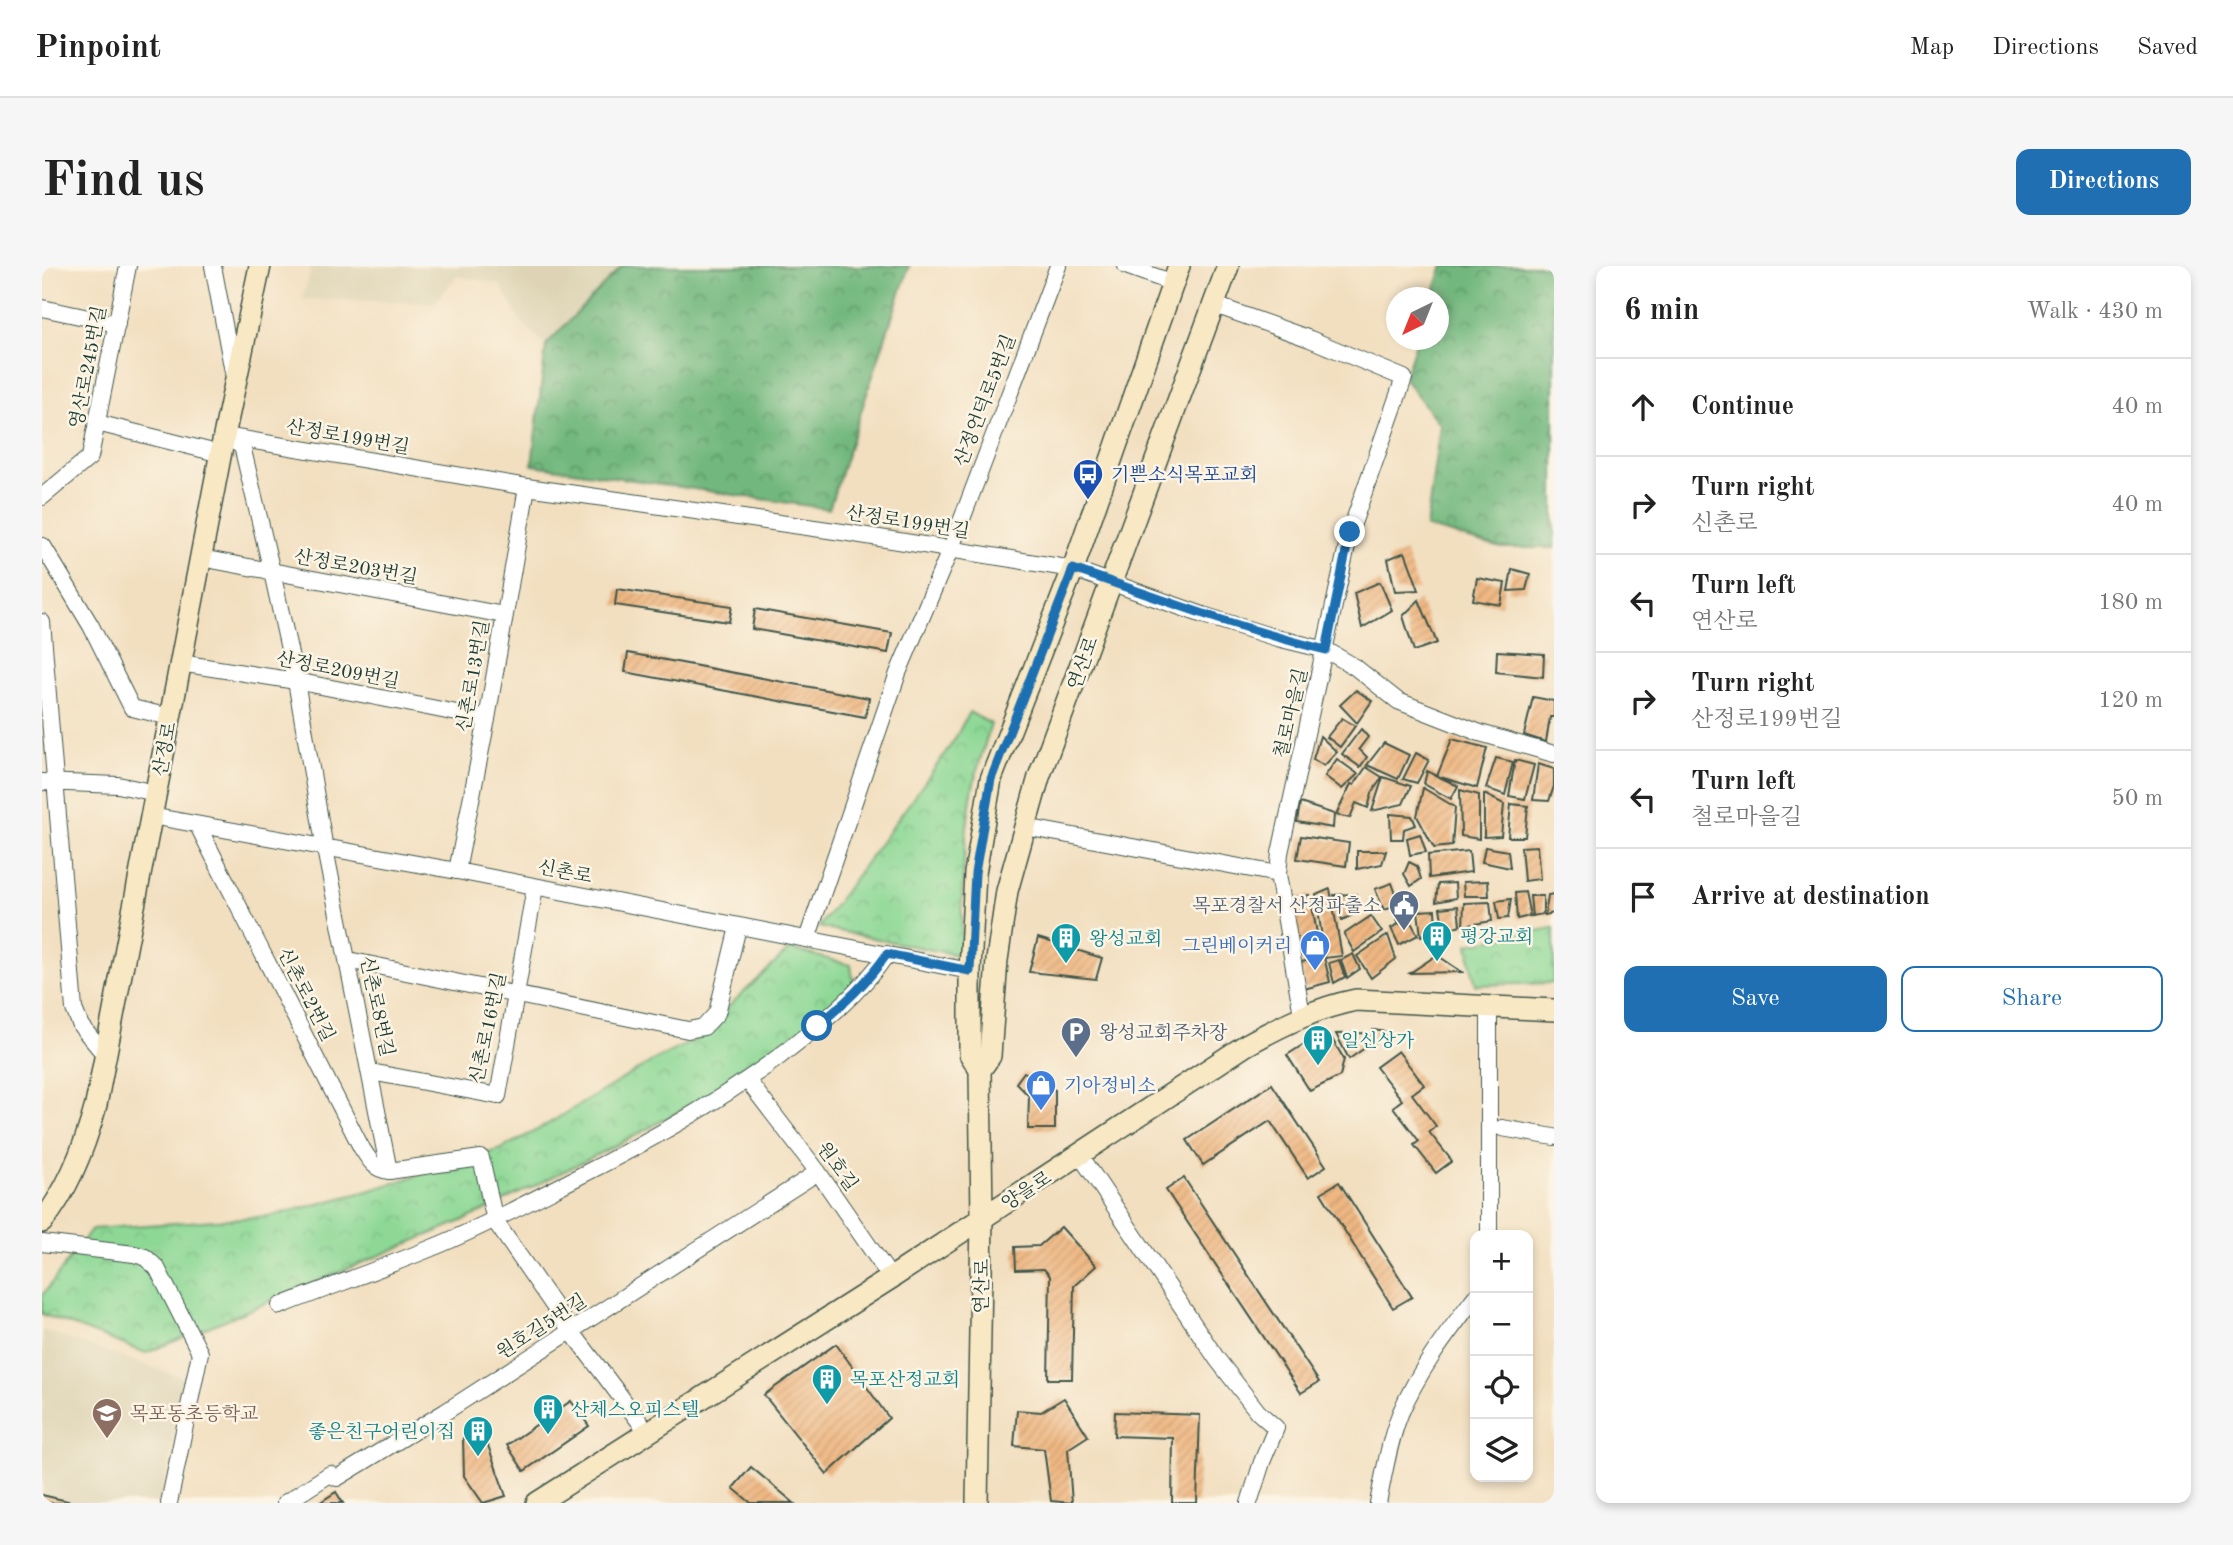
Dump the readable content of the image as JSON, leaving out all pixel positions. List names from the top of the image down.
{
  "streets": {
    "street": [
      "영산로245번길",
      "산정언덕로5번길",
      "산정로199번길",
      "산정로203번길",
      "연산로",
      "산정로209번길",
      "신촌로13번길",
      "철로마을길",
      "산정로",
      "신촌로",
      "신촌로2번길",
      "신촌로8번길",
      "신촌로16번길",
      "원호길",
      "양을로",
      "원호길5번길"
    ]
  },
  "crossings": [
    ["영산로245번길", "산정로199번길"],
    ["산정언덕로5번길", "산정로199번길"],
    ["산정언덕로5번길", "신촌로"],
    ["산정로199번길", "연산로"],
    ["산정로199번길", "신촌로13번길"],
    ["산정로199번길", "철로마을길"],
    ["산정로199번길", "산정로"],
    ["산정로199번길", "신촌로8번길"],
    ["산정로203번길", "신촌로13번길"],
    ["산정로203번길", "산정로"],
    ["산정로203번길", "신촌로8번길"],
    ["연산로", "철로마을길"],
    ["연산로", "신촌로"],
    ["연산로", "양을로"],
    ["산정로209번길", "신촌로13번길"],
    ["산정로209번길", "산정로"],
    ["산정로209번길", "신촌로8번길"],
    ["신촌로13번길", "신촌로"],
    ["철로마을길", "양을로"],
    ["산정로", "신촌로"],
    ["산정로", "신촌로8번길"],
    ["신촌로", "신촌로2번길"],
    ["신촌로", "신촌로8번길"],
    ["신촌로", "신촌로16번길"],
    ["신촌로2번길", "신촌로8번길"],
    ["신촌로8번길", "신촌로16번길"],
    ["원호길", "양을로"],
    ["원호길", "원호길5번길"]
  ],
  "places": {
    "bus stop": ["기쁜소식목포교회"],
    "public building": ["목포경찰서 산정파출소"],
    "building": [
      "평강교회",
      "왕성교회",
      "일신상가",
      "목포산정교회",
      "산체스오피스텔",
      "좋은친구어린이집"
    ],
    "shop": ["그린베이커리", "기아정비소"],
    "parking": ["왕성교회주차장"],
    "school or university": ["목포동초등학교"]
  },
  "north": "bottom left",
  "page": {
    "header": "Pinpoint",
    "nav": ["Map", "Directions", "Saved"],
    "buttons": [
      "Directions",
      ["Save", "Share"]
    ],
    "title": "Find us",
    "heading": ["6 min", "Walk · 430 m"],
    "list": [
      ["Continue", "40 m"],
      ["Turn right", "신촌로", "40 m"],
      ["Turn left", "연산로", "180 m"],
      ["Turn right", "산정로199번길", "120 m"],
      ["Turn left", "철로마을길", "50 m"],
      "Arrive at destination"
    ],
    "map_buttons": ["+", "−"]
  }
}
